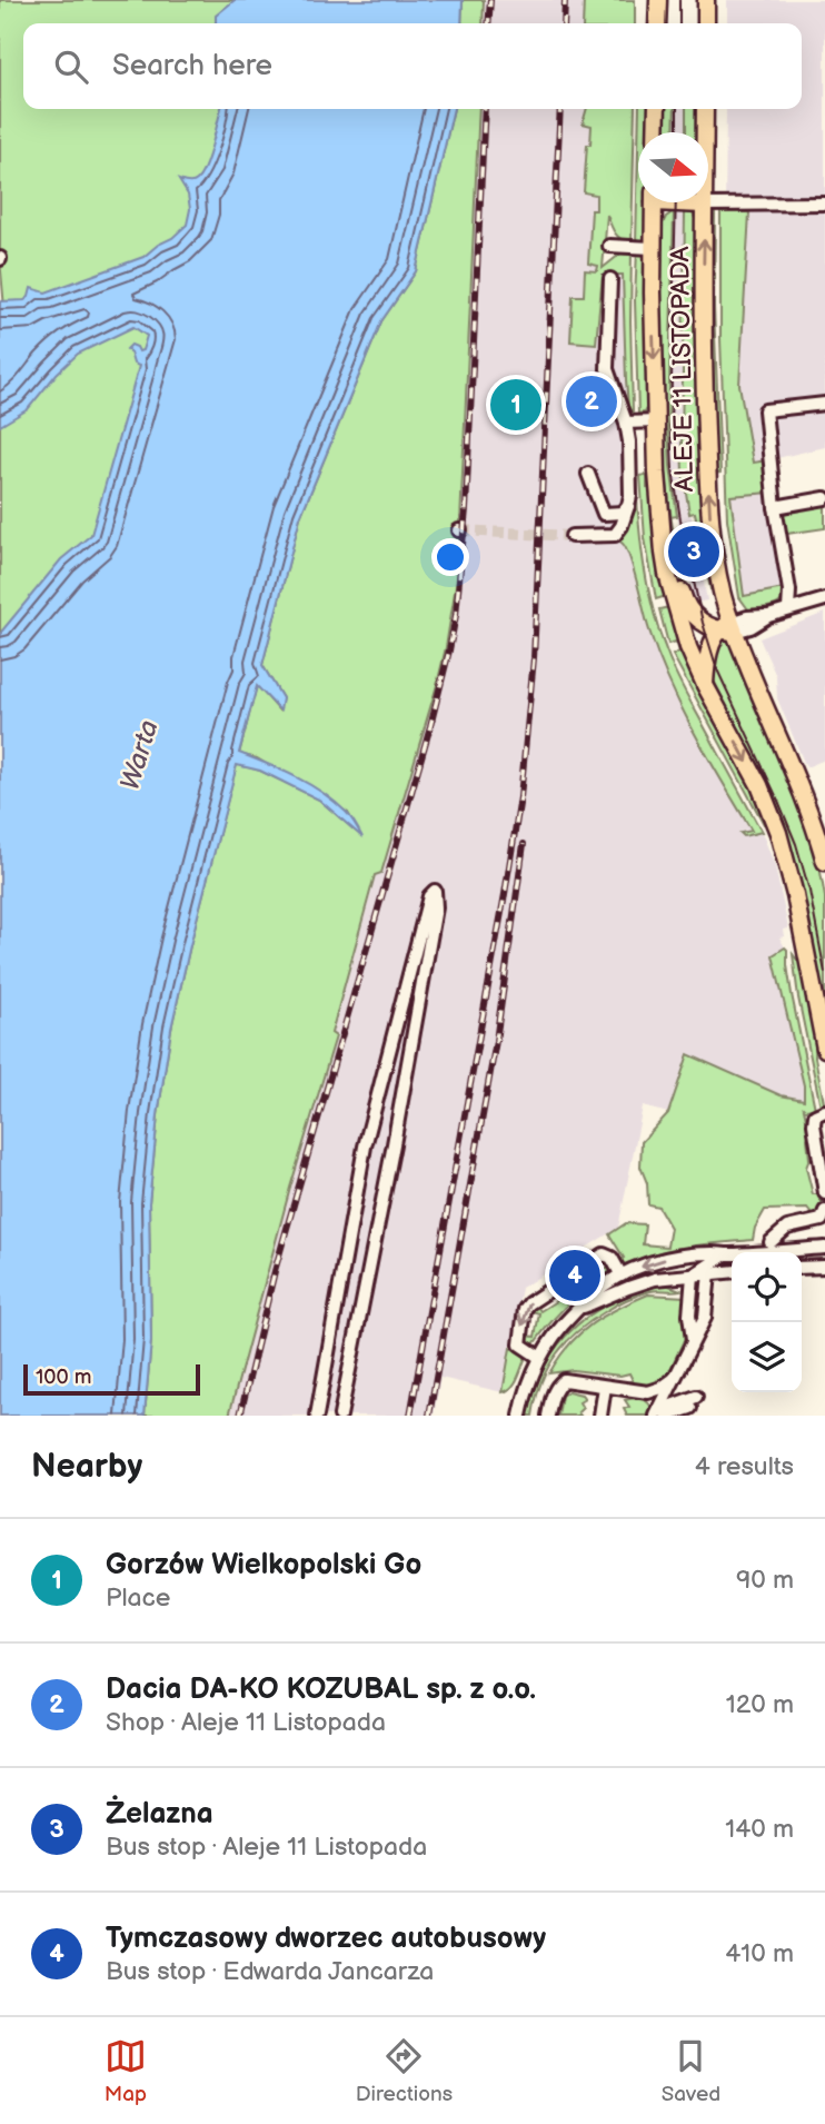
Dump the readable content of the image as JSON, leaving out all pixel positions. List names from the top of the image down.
{
  "streets": {
    "main road": ["ALEJE 11 LISTOPADA"]
  },
  "water": ["Warta"],
  "scale_bar": "100 m",
  "north": "right",
  "page": {
    "search": "Search here",
    "pins": [
      "2",
      "1",
      "3",
      "4"
    ],
    "scale": "100 m",
    "heading": ["Nearby", "4 results"],
    "list": [
      {
        "mark": "1",
        "name": "Gorzów Wielkopolski Go",
        "note": "Place",
        "value": "90 m"
      },
      {
        "mark": "2",
        "name": "Dacia DA-KO KOZUBAL sp. z o.o.",
        "note": "Shop · Aleje 11 Listopada",
        "value": "120 m"
      },
      {
        "mark": "3",
        "name": "Żelazna",
        "note": "Bus stop · Aleje 11 Listopada",
        "value": "140 m"
      },
      {
        "mark": "4",
        "name": "Tymczasowy dworzec autobusowy",
        "note": "Bus stop · Edwarda Jancarza",
        "value": "410 m"
      }
    ],
    "nav": ["Map", "Directions", "Saved"]
  }
}
